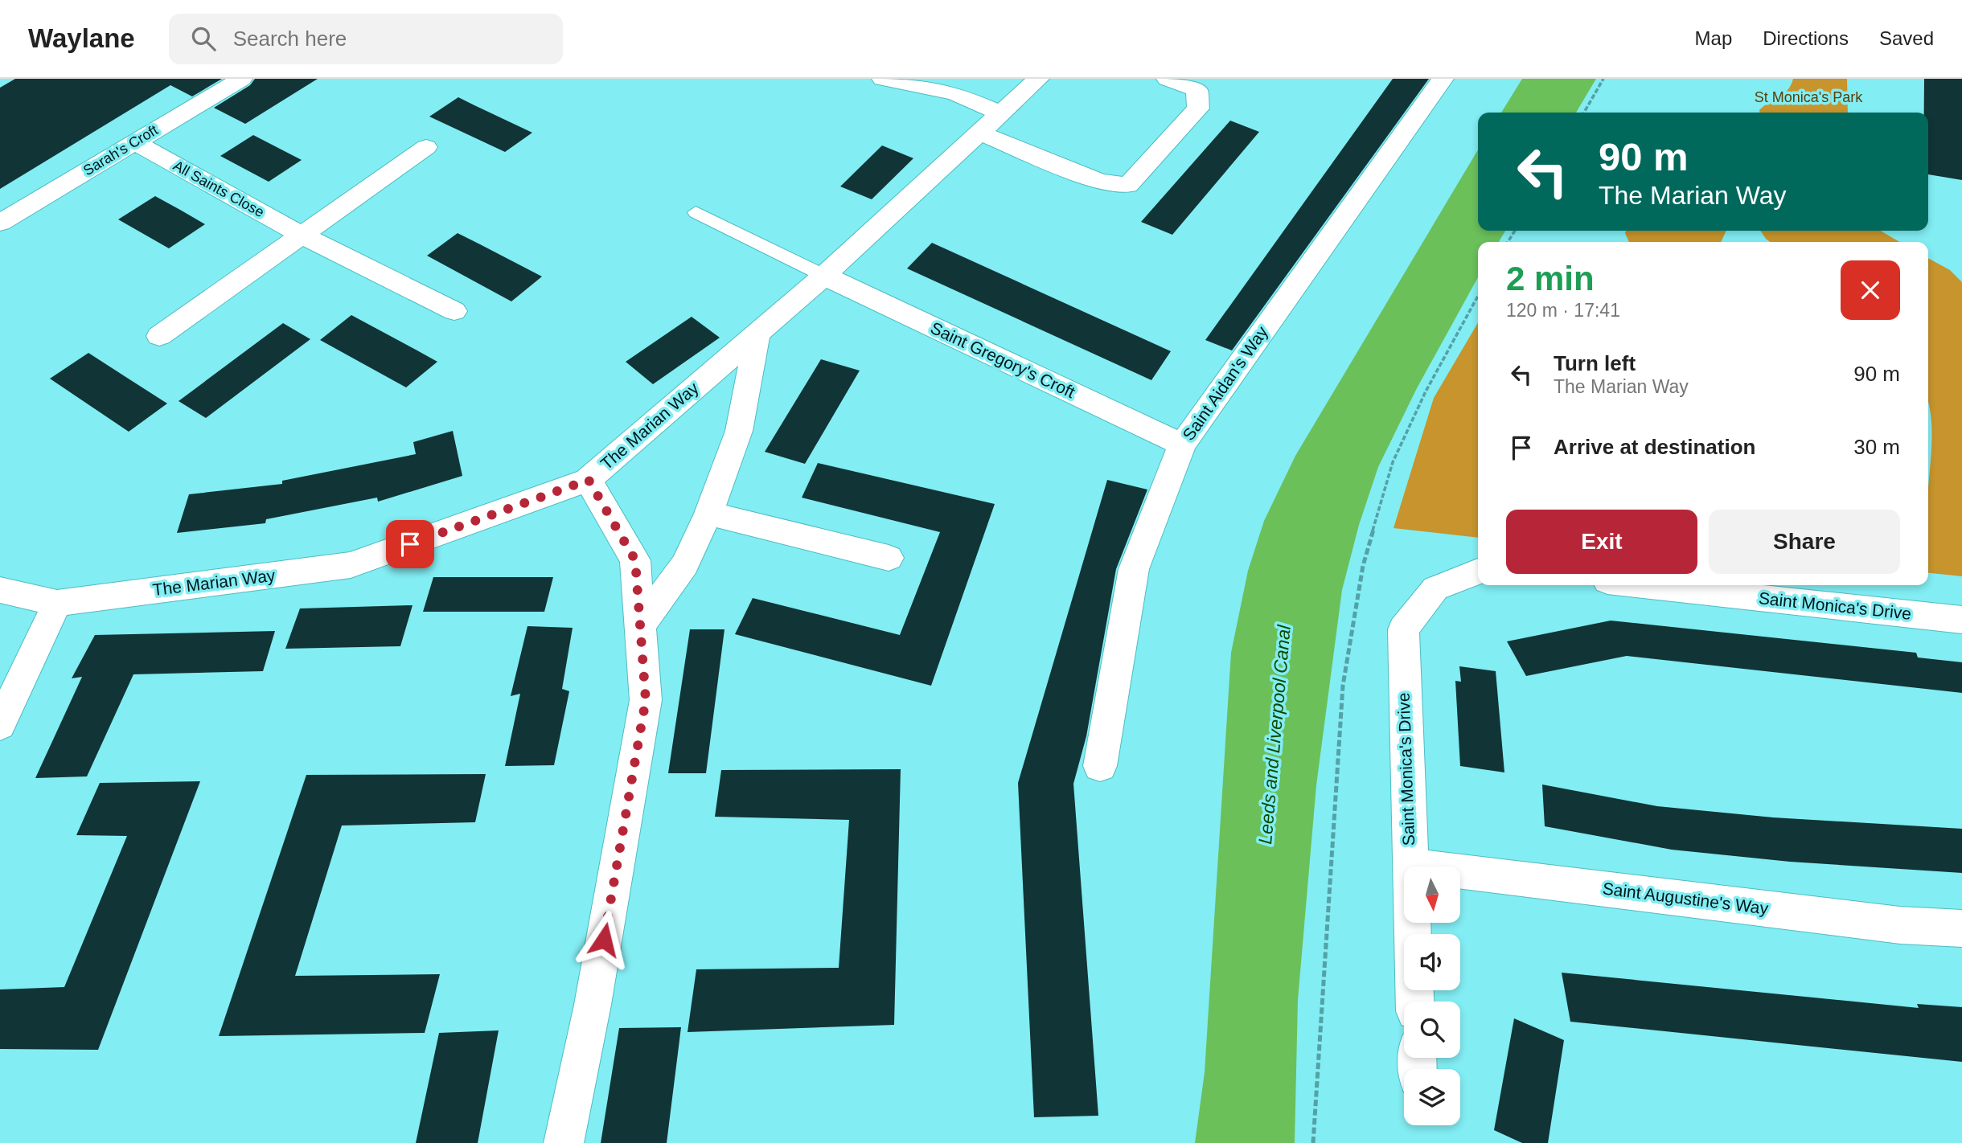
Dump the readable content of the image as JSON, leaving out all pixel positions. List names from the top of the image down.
{
  "streets": {
    "street": [
      "Sarah's Croft",
      "All Saints Close",
      "Saint Gregory's Croft",
      "Saint Aidan's Way",
      "The Marian Way",
      "Saint Monica's Drive",
      "Saint Augustine's Way"
    ]
  },
  "crossings": [
    ["Sarah's Croft", "All Saints Close"],
    ["Saint Gregory's Croft", "Saint Aidan's Way"],
    ["Saint Gregory's Croft", "The Marian Way"]
  ],
  "water": ["Leeds and Liverpool Canal"],
  "parks": ["St Monica's Park"],
  "north": "bottom",
  "page": {
    "header": "Waylane",
    "search": "Search here",
    "nav": ["Map", "Directions", "Saved"],
    "turn": ["90 m", "The Marian Way"],
    "heading": ["2 min", "120 m · 17:41"],
    "list": [
      {
        "name": "Turn left",
        "note": "The Marian Way",
        "value": "90 m"
      },
      {
        "name": "Arrive at destination",
        "value": "30 m"
      }
    ],
    "buttons": ["Exit", "Share"]
  }
}
